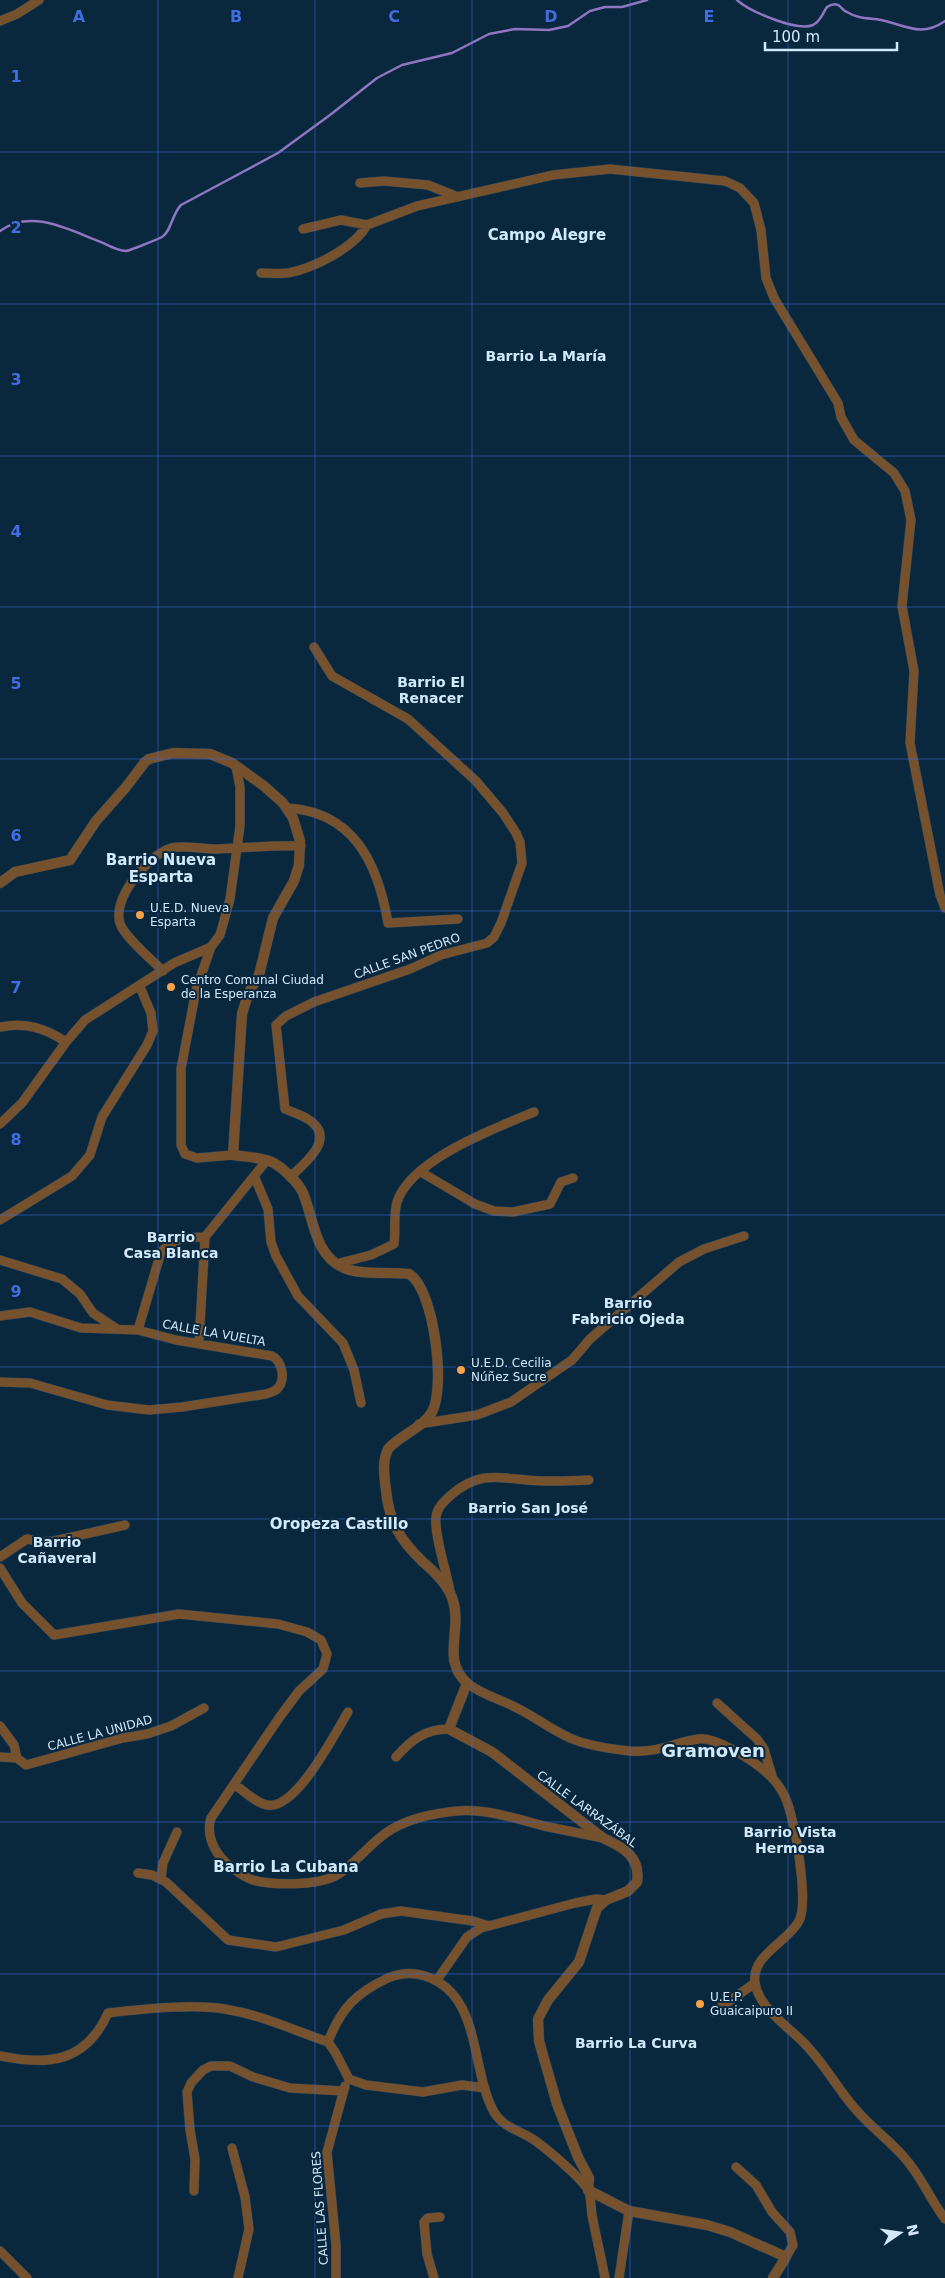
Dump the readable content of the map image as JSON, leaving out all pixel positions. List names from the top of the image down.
{
  "streets": {
    "street": [
      "CALLE SAN PEDRO",
      "CALLE LA VUELTA",
      "CALLE LA UNIDAD",
      "CALLE LARRAZÁBAL",
      "CALLE LAS FLORES"
    ]
  },
  "districts": [
    "Campo Alegre",
    "Barrio La María",
    "Barrio El Renacer",
    "Barrio Nueva Esparta",
    "Barrio Casa Blanca",
    "Barrio Fabricio Ojeda",
    "Barrio San José",
    "Oropeza Castillo",
    "Barrio Cañaveral",
    "Gramoven",
    "Barrio Vista Hermosa",
    "Barrio La Cubana",
    "Barrio La Curva"
  ],
  "places": [
    "U.E.D. Nueva Esparta",
    "Centro Comunal Ciudad de la Esperanza",
    "U.E.D. Cecilia Núñez Sucre",
    "U.E.P. Guaicaipuro II"
  ],
  "scale_bar": "100 m",
  "north": "right",
  "grid": {
    "columns": [
      "A",
      "B",
      "C",
      "D",
      "E"
    ],
    "rows": [
      "1",
      "2",
      "3",
      "4",
      "5",
      "6",
      "7",
      "8",
      "9"
    ]
  }
}
